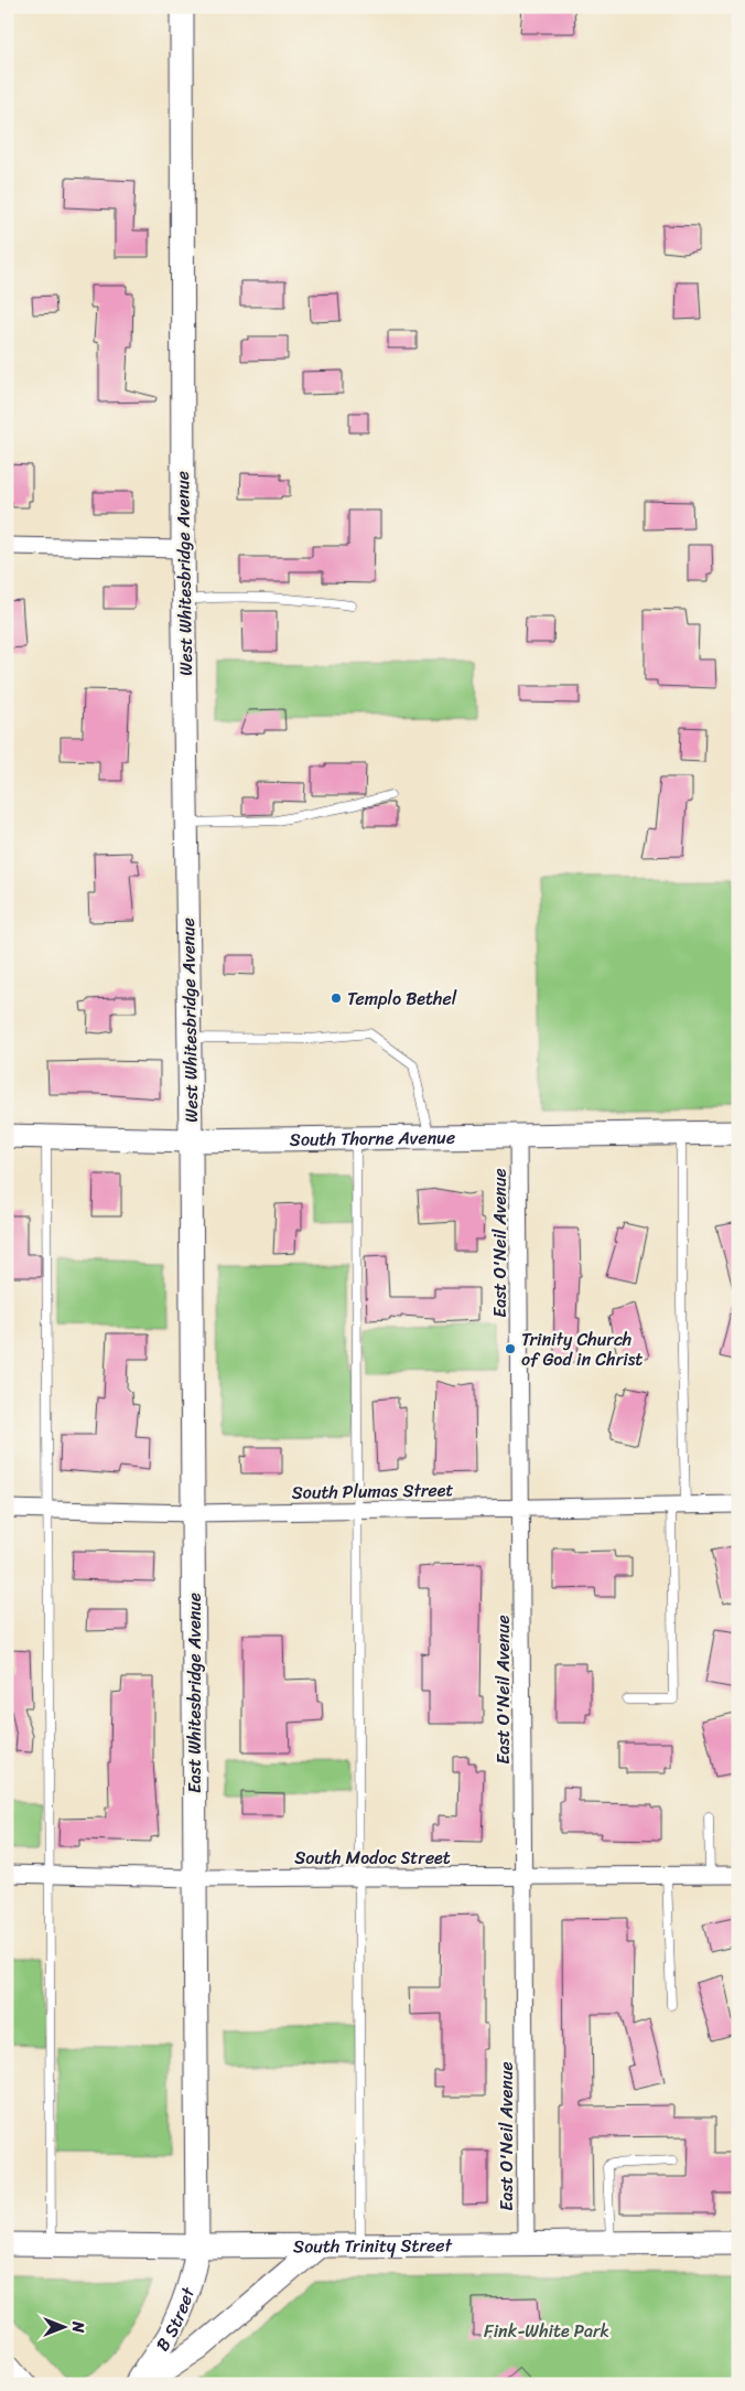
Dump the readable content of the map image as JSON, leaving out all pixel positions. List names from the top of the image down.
{
  "streets": {
    "main road": [
      "West Whitesbridge Avenue",
      "South Thorne Avenue",
      "East Whitesbridge Avenue",
      "South Trinity Street",
      "B Street"
    ],
    "street": ["East O'Neil Avenue", "South Plumas Street", "South Modoc Street"]
  },
  "crossings": [
    ["West Whitesbridge Avenue", "South Thorne Avenue"],
    ["West Whitesbridge Avenue", "East Whitesbridge Avenue"],
    ["South Thorne Avenue", "East O'Neil Avenue"],
    ["South Thorne Avenue", "East Whitesbridge Avenue"],
    ["East O'Neil Avenue", "South Plumas Street"],
    ["East O'Neil Avenue", "South Modoc Street"],
    ["East O'Neil Avenue", "South Trinity Street"],
    ["South Plumas Street", "East Whitesbridge Avenue"],
    ["East Whitesbridge Avenue", "South Modoc Street"],
    ["East Whitesbridge Avenue", "South Trinity Street"],
    ["East Whitesbridge Avenue", "B Street"],
    ["South Trinity Street", "B Street"]
  ],
  "parks": ["Fink-White Park"],
  "places": ["Templo Bethel", "Trinity Church of God in Christ"],
  "north": "right"
}
